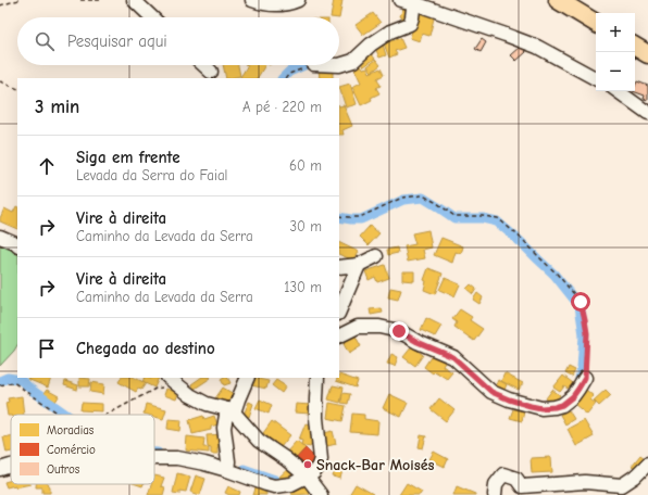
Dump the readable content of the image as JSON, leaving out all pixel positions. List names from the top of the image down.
{
  "places": ["Snack-Bar Moisés"],
  "legend": ["Moradias", "Comércio", "Outros"],
  "page": {
    "map_buttons": ["+", "−"],
    "search": "Pesquisar aqui",
    "heading": ["3 min", "A pé · 220 m"],
    "list": [
      ["Siga em frente", "Levada da Serra do Faial", "60 m"],
      ["Vire à direita", "Caminho da Levada da Serra", "30 m"],
      ["Vire à direita", "Caminho da Levada da Serra", "130 m"],
      "Chegada ao destino"
    ]
  }
}
